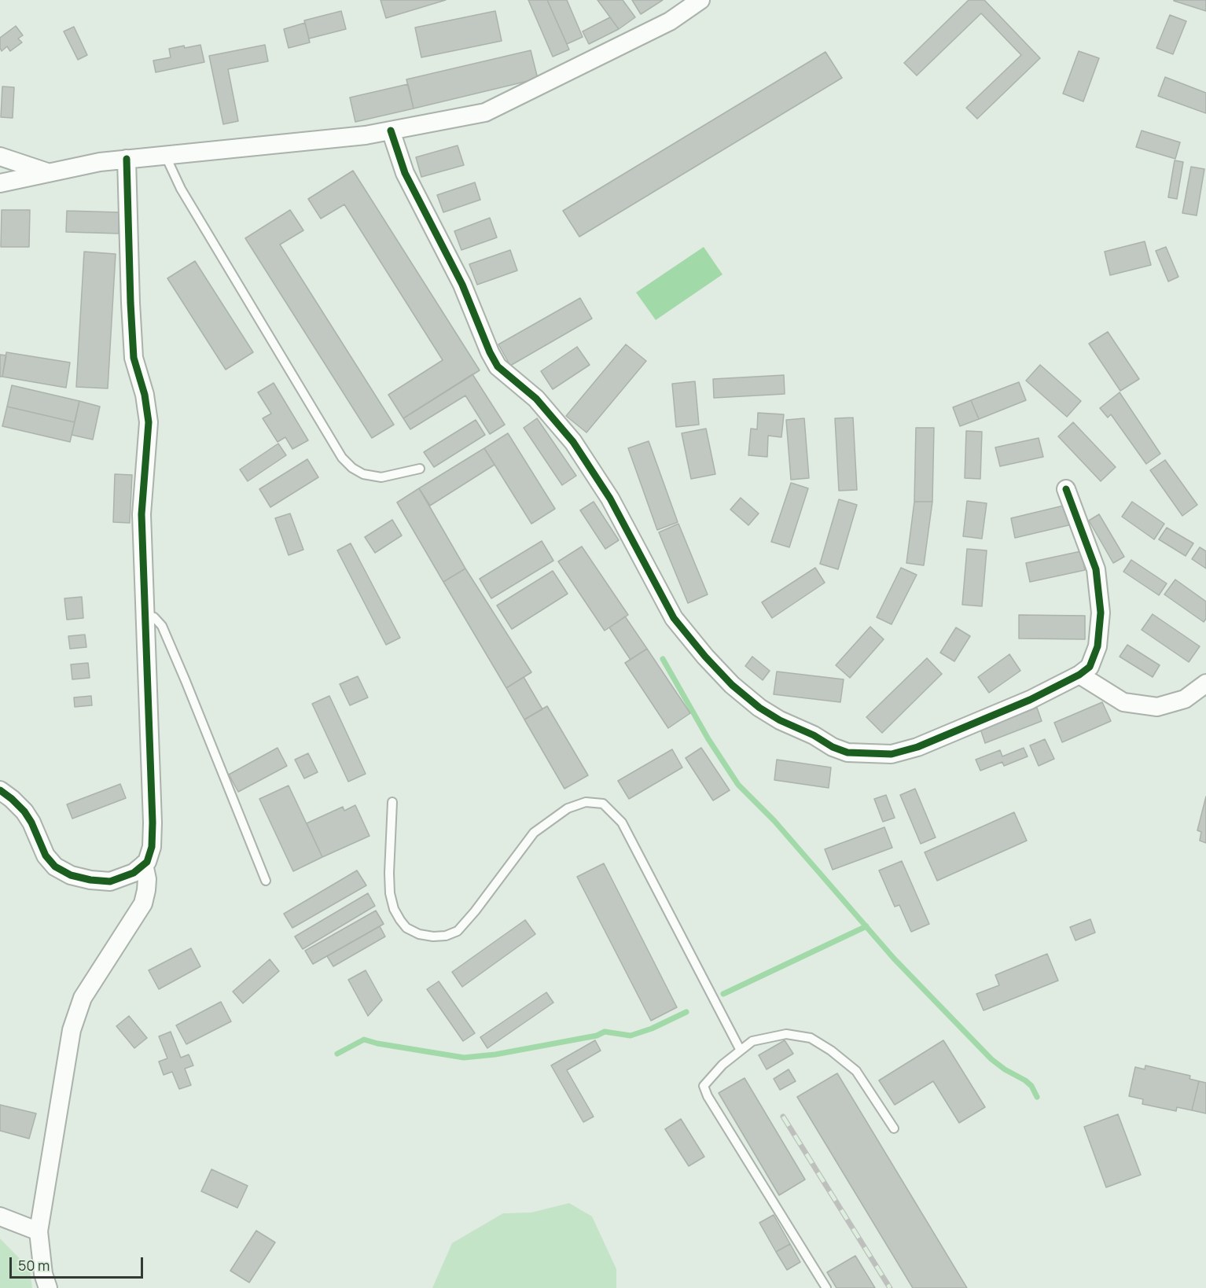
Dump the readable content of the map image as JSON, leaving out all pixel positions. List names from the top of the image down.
{
  "scale_bar": "50 m"
}
